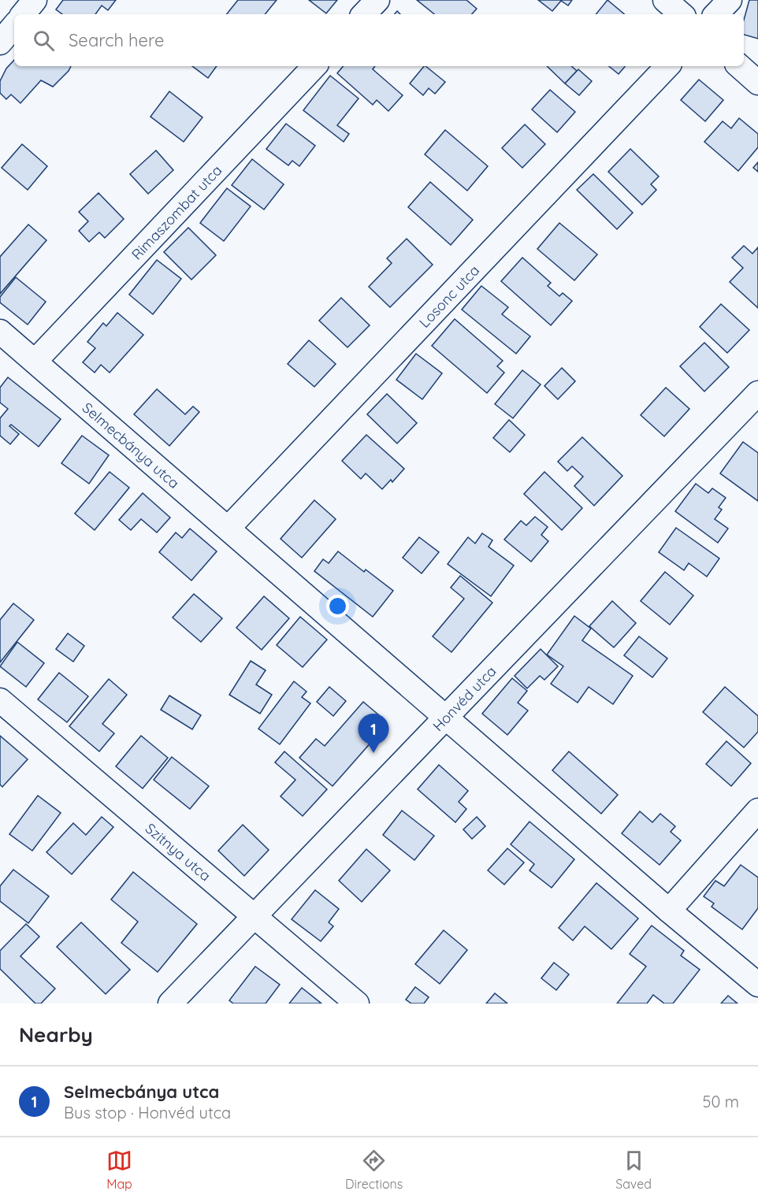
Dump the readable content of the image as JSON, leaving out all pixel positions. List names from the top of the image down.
{
  "streets": {
    "street": [
      "Rimaszombat utca",
      "Losonc utca",
      "Selmecbánya utca",
      "Honvéd utca",
      "Szitnya utca"
    ]
  },
  "crossings": [
    ["Rimaszombat utca", "Selmecbánya utca"],
    ["Losonc utca", "Selmecbánya utca"],
    ["Selmecbánya utca", "Honvéd utca"],
    ["Honvéd utca", "Szitnya utca"]
  ],
  "page": {
    "search": "Search here",
    "pins": "1",
    "heading": "Nearby",
    "list": [
      {
        "mark": "1",
        "name": "Selmecbánya utca",
        "note": "Bus stop · Honvéd utca",
        "value": "50 m"
      }
    ],
    "nav": ["Map", "Directions", "Saved"]
  }
}
